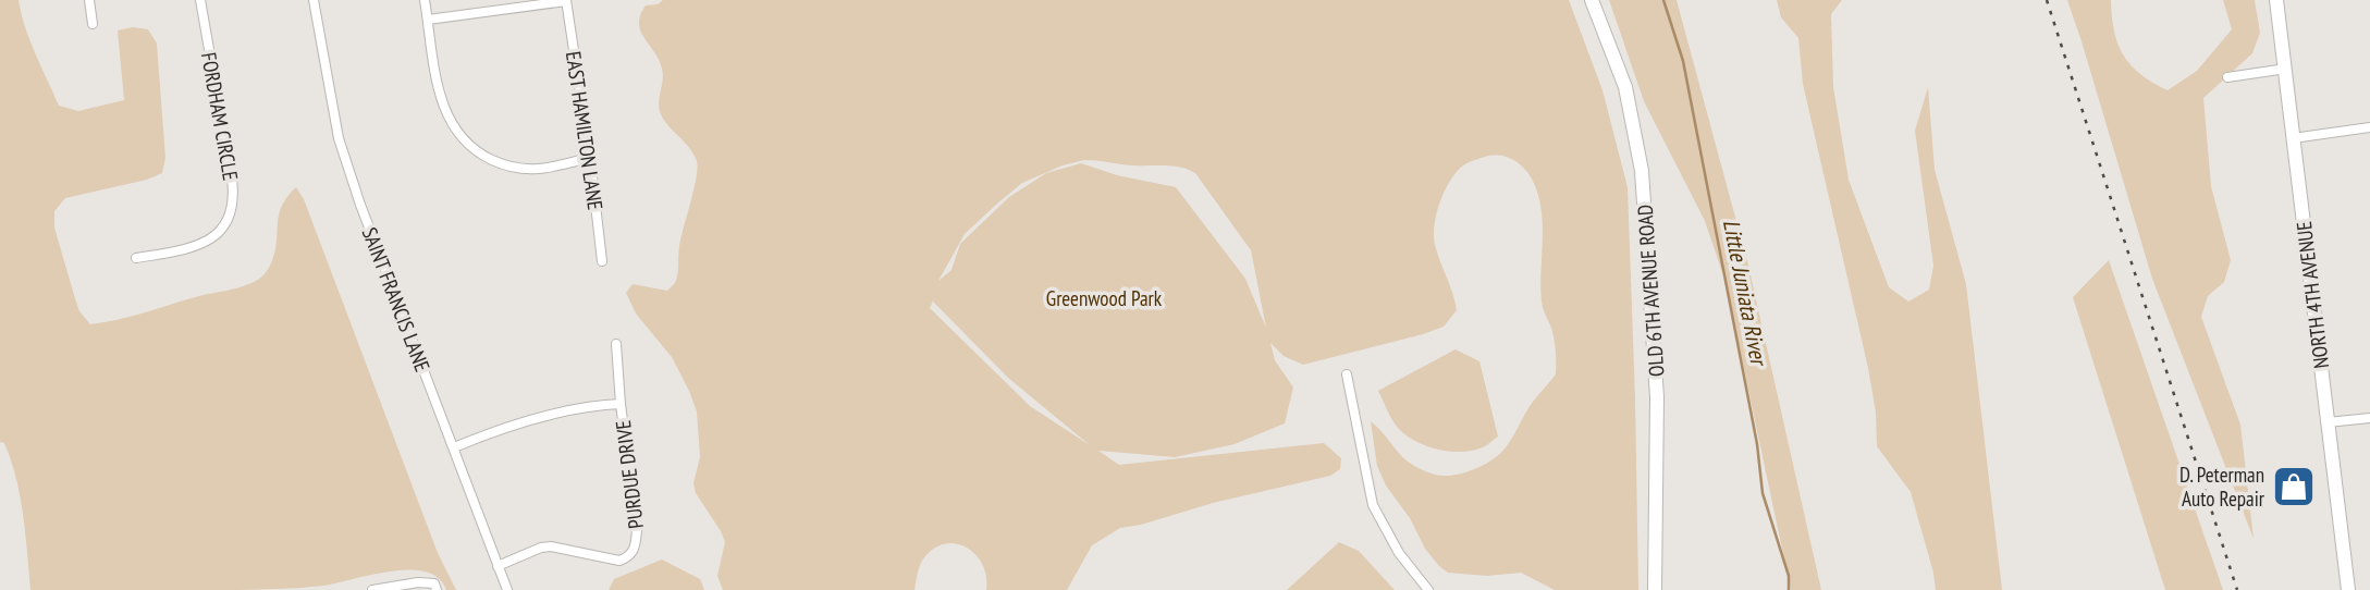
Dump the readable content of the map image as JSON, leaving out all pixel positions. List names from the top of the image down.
{
  "streets": {
    "main road": ["OLD 6TH AVENUE ROAD", "NORTH 4TH AVENUE"],
    "street": [
      "FORDHAM CIRCLE",
      "EAST HAMILTON LANE",
      "SAINT FRANCIS LANE",
      "PURDUE DRIVE"
    ]
  },
  "crossings": [
    ["SAINT FRANCIS LANE", "PURDUE DRIVE"]
  ],
  "water": ["Little Juniata River"],
  "parks": ["Greenwood Park"],
  "places": {
    "shop": ["D. Peterman Auto Repair"]
  }
}
